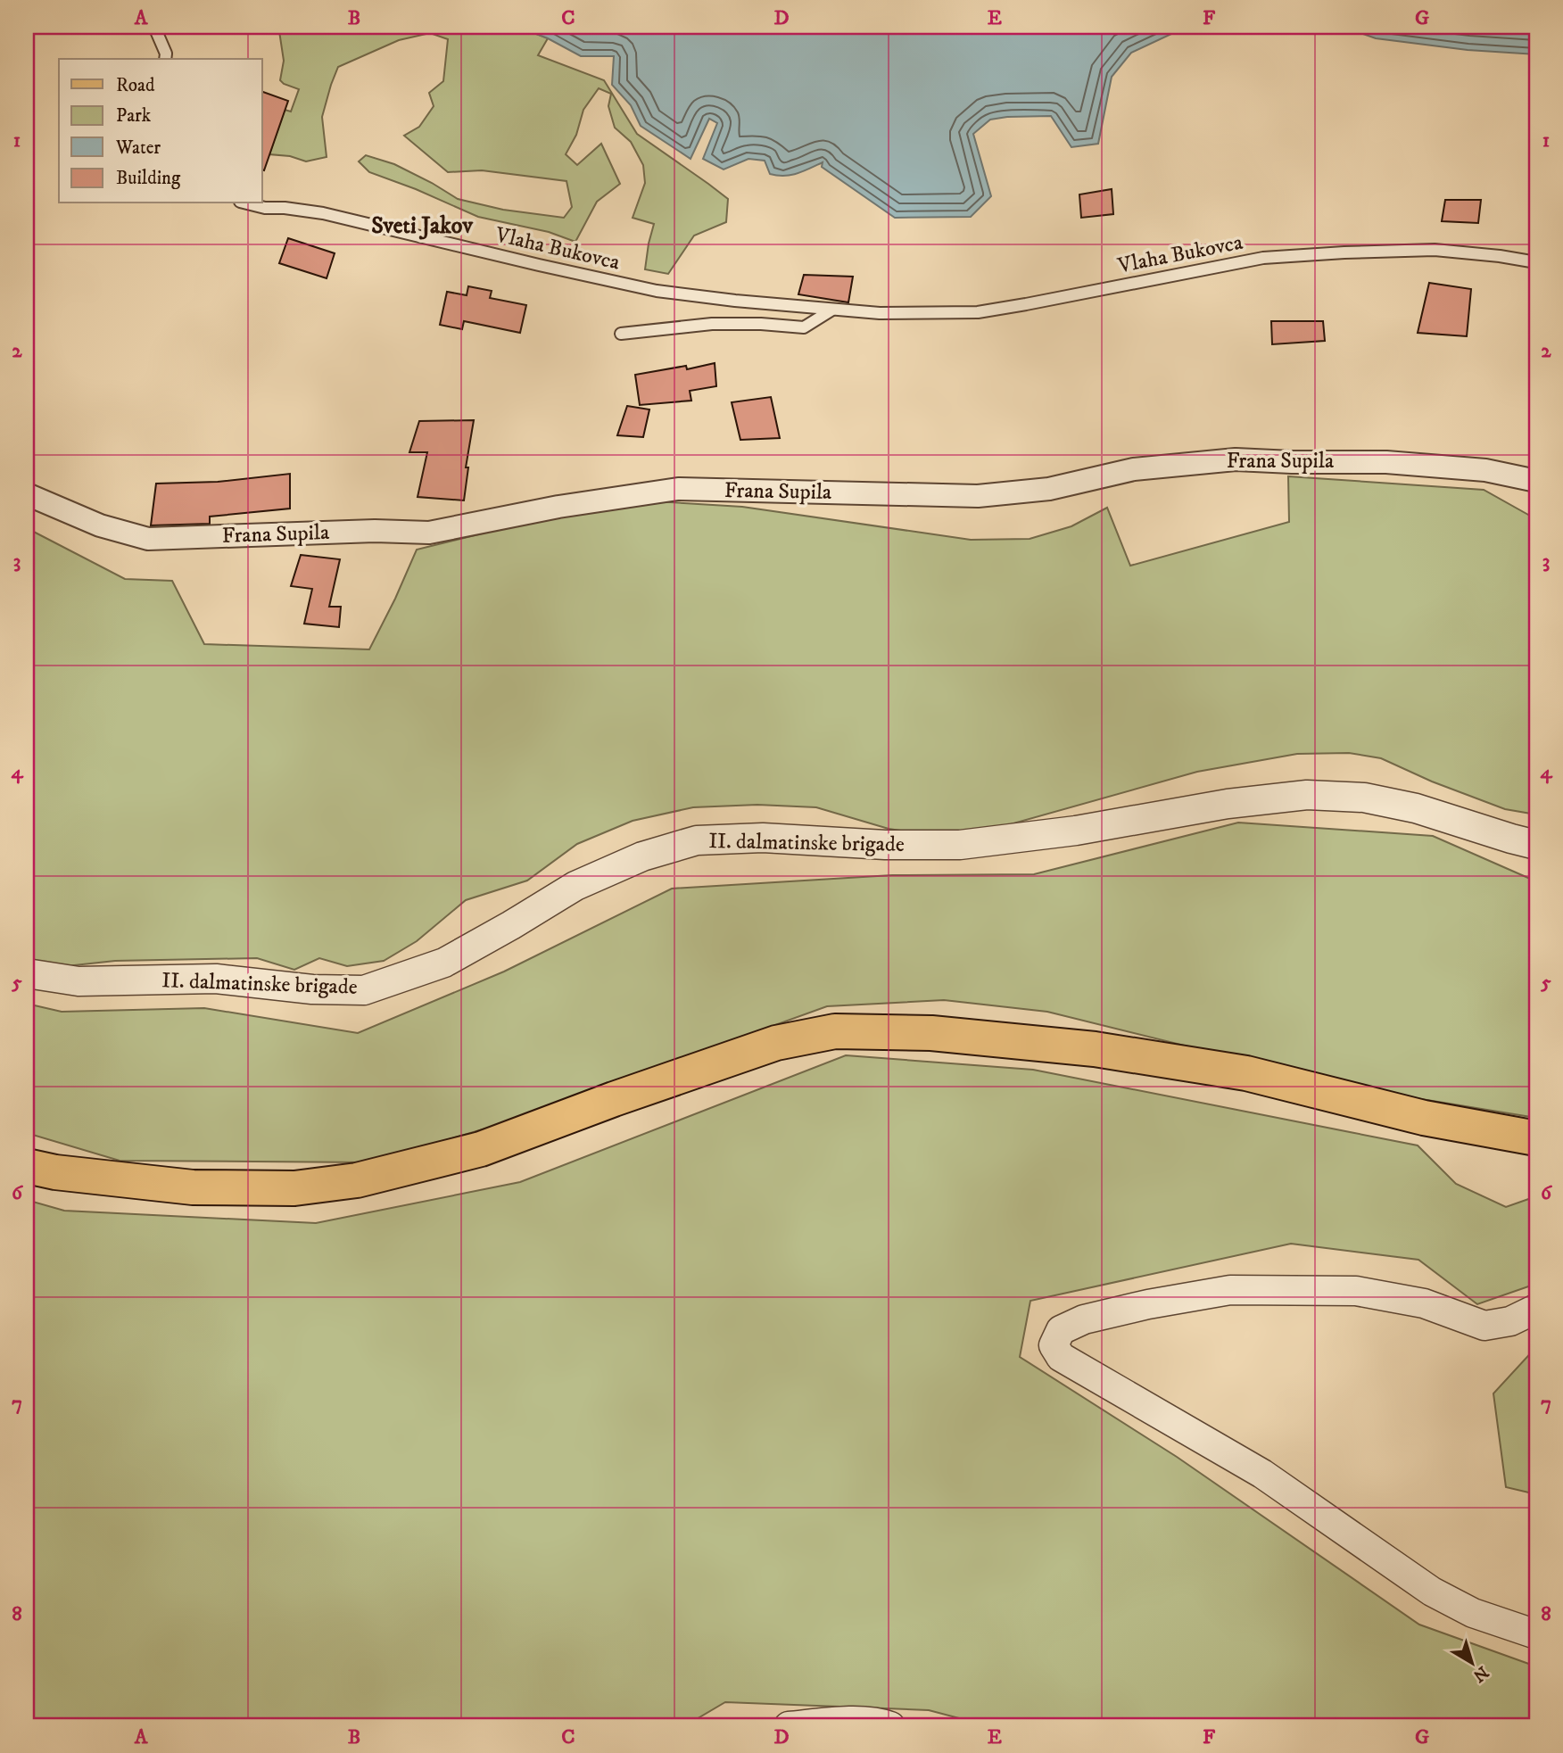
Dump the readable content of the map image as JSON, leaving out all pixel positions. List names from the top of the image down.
{
  "streets": {
    "street": ["Frana Supila", "II. dalmatinske brigade"],
    "lane": ["Vlaha Bukovca"]
  },
  "districts": ["Sveti Jakov"],
  "legend": [
    "Road",
    "Park",
    "Water",
    "Building"
  ],
  "north": "bottom right",
  "grid": {
    "columns": [
      "A",
      "B",
      "C",
      "D",
      "E",
      "F",
      "G"
    ],
    "rows": [
      "1",
      "2",
      "3",
      "4",
      "5",
      "6",
      "7",
      "8"
    ]
  }
}
